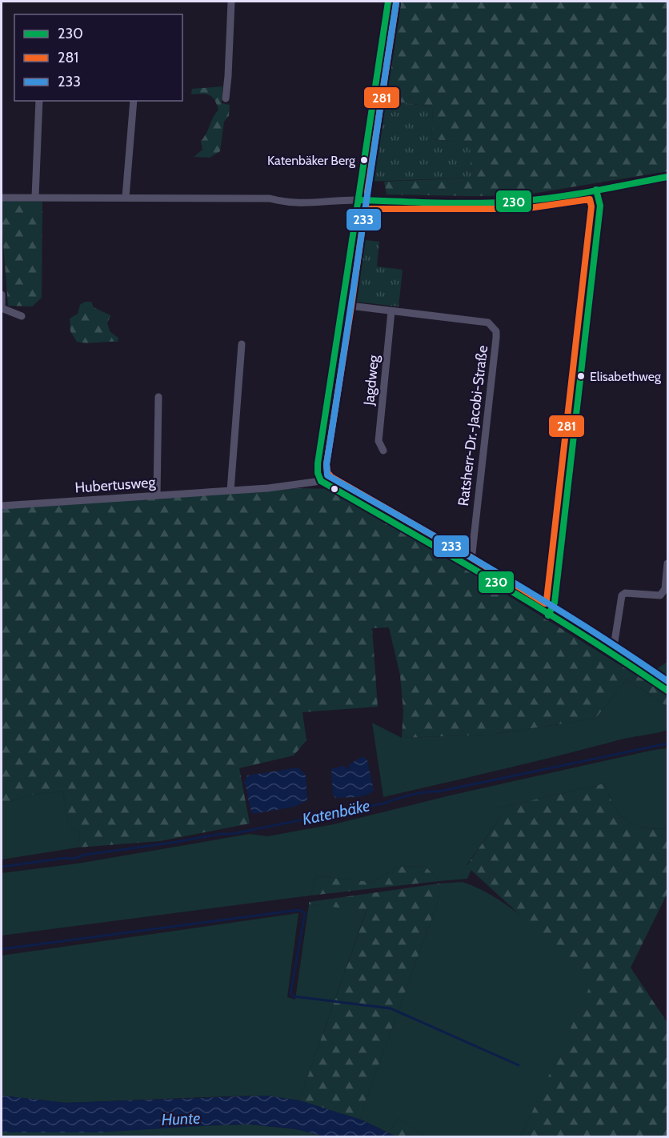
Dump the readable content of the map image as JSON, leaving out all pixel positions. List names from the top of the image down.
{
  "streets": {
    "street": ["Jagdweg", "Ratsherr-Dr.-Jacobi-Straße", "Hubertusweg"]
  },
  "crossings": [
    ["Jagdweg", "Ratsherr-Dr.-Jacobi-Straße"]
  ],
  "water": ["Katenbäke", "Hunte"],
  "places": ["Katenbäker Berg", "Elisabethweg"],
  "lines": ["transit line 230", "transit line 281", "transit line 233"],
  "legend": ["230", "281", "233"]
}
